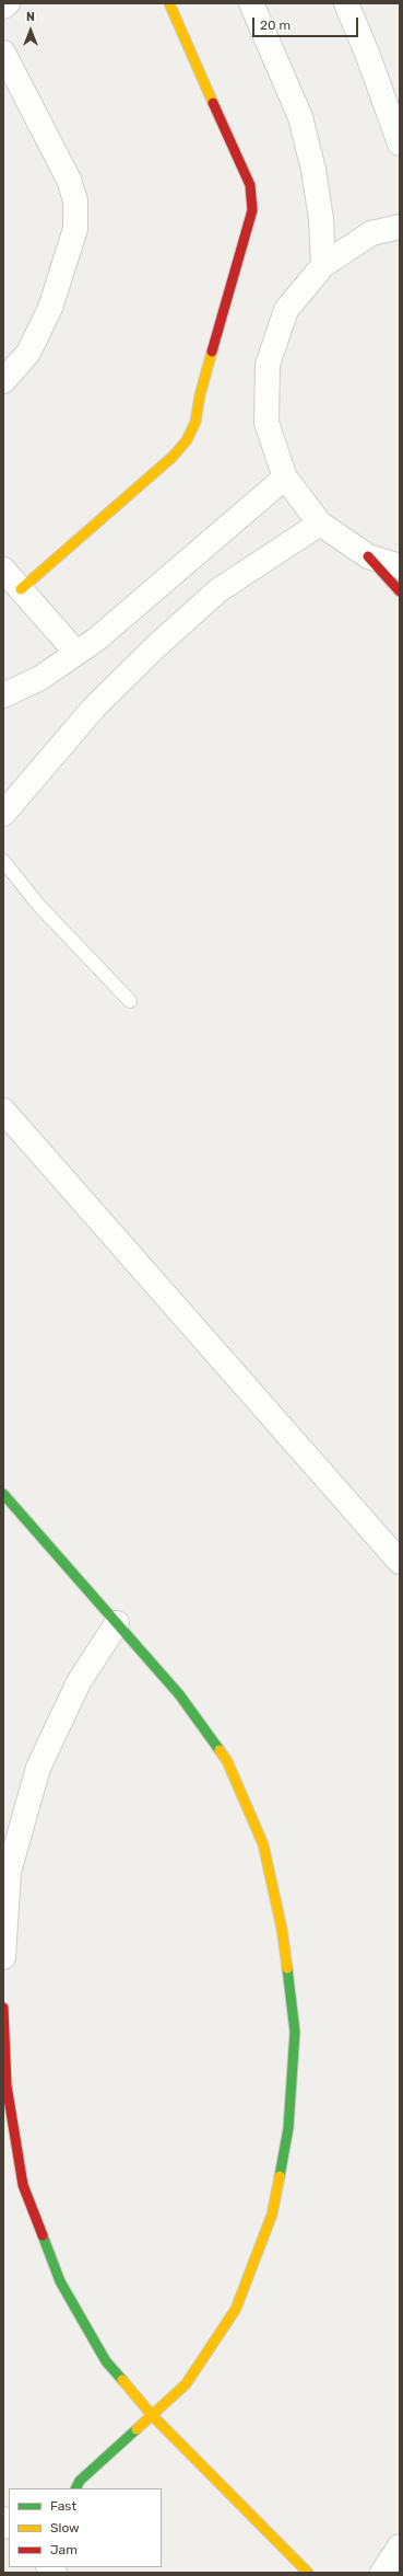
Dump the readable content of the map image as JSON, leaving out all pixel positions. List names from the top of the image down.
{
  "legend": ["Fast", "Slow", "Jam"],
  "scale_bar": "20 m",
  "north": "top"
}
